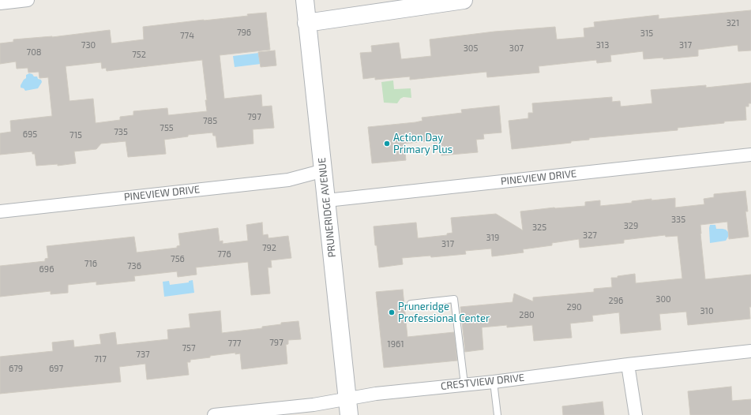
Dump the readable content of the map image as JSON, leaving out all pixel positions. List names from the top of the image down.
{
  "streets": {
    "main road": ["PRUNERIDGE AVENUE"],
    "street": ["PINEVIEW DRIVE", "CRESTVIEW DRIVE"]
  },
  "crossings": [
    ["PINEVIEW DRIVE", "PRUNERIDGE AVENUE"],
    ["PRUNERIDGE AVENUE", "CRESTVIEW DRIVE"]
  ],
  "places": ["Action Day Primary Plus", "Pruneridge Professional Center"],
  "house_numbers": [
    "321",
    "796",
    "315",
    "774",
    "730",
    "313",
    "317",
    "305",
    "307",
    "708",
    "752",
    "797",
    "785",
    "755",
    "735",
    "695",
    "715",
    "335",
    "329",
    "325",
    "327",
    "319",
    "317",
    "792",
    "776",
    "756",
    "716",
    "736",
    "696",
    "300",
    "296",
    "290",
    "310",
    "280",
    "797",
    "777",
    "1961",
    "757",
    "737",
    "717",
    "679",
    "697"
  ]
}
